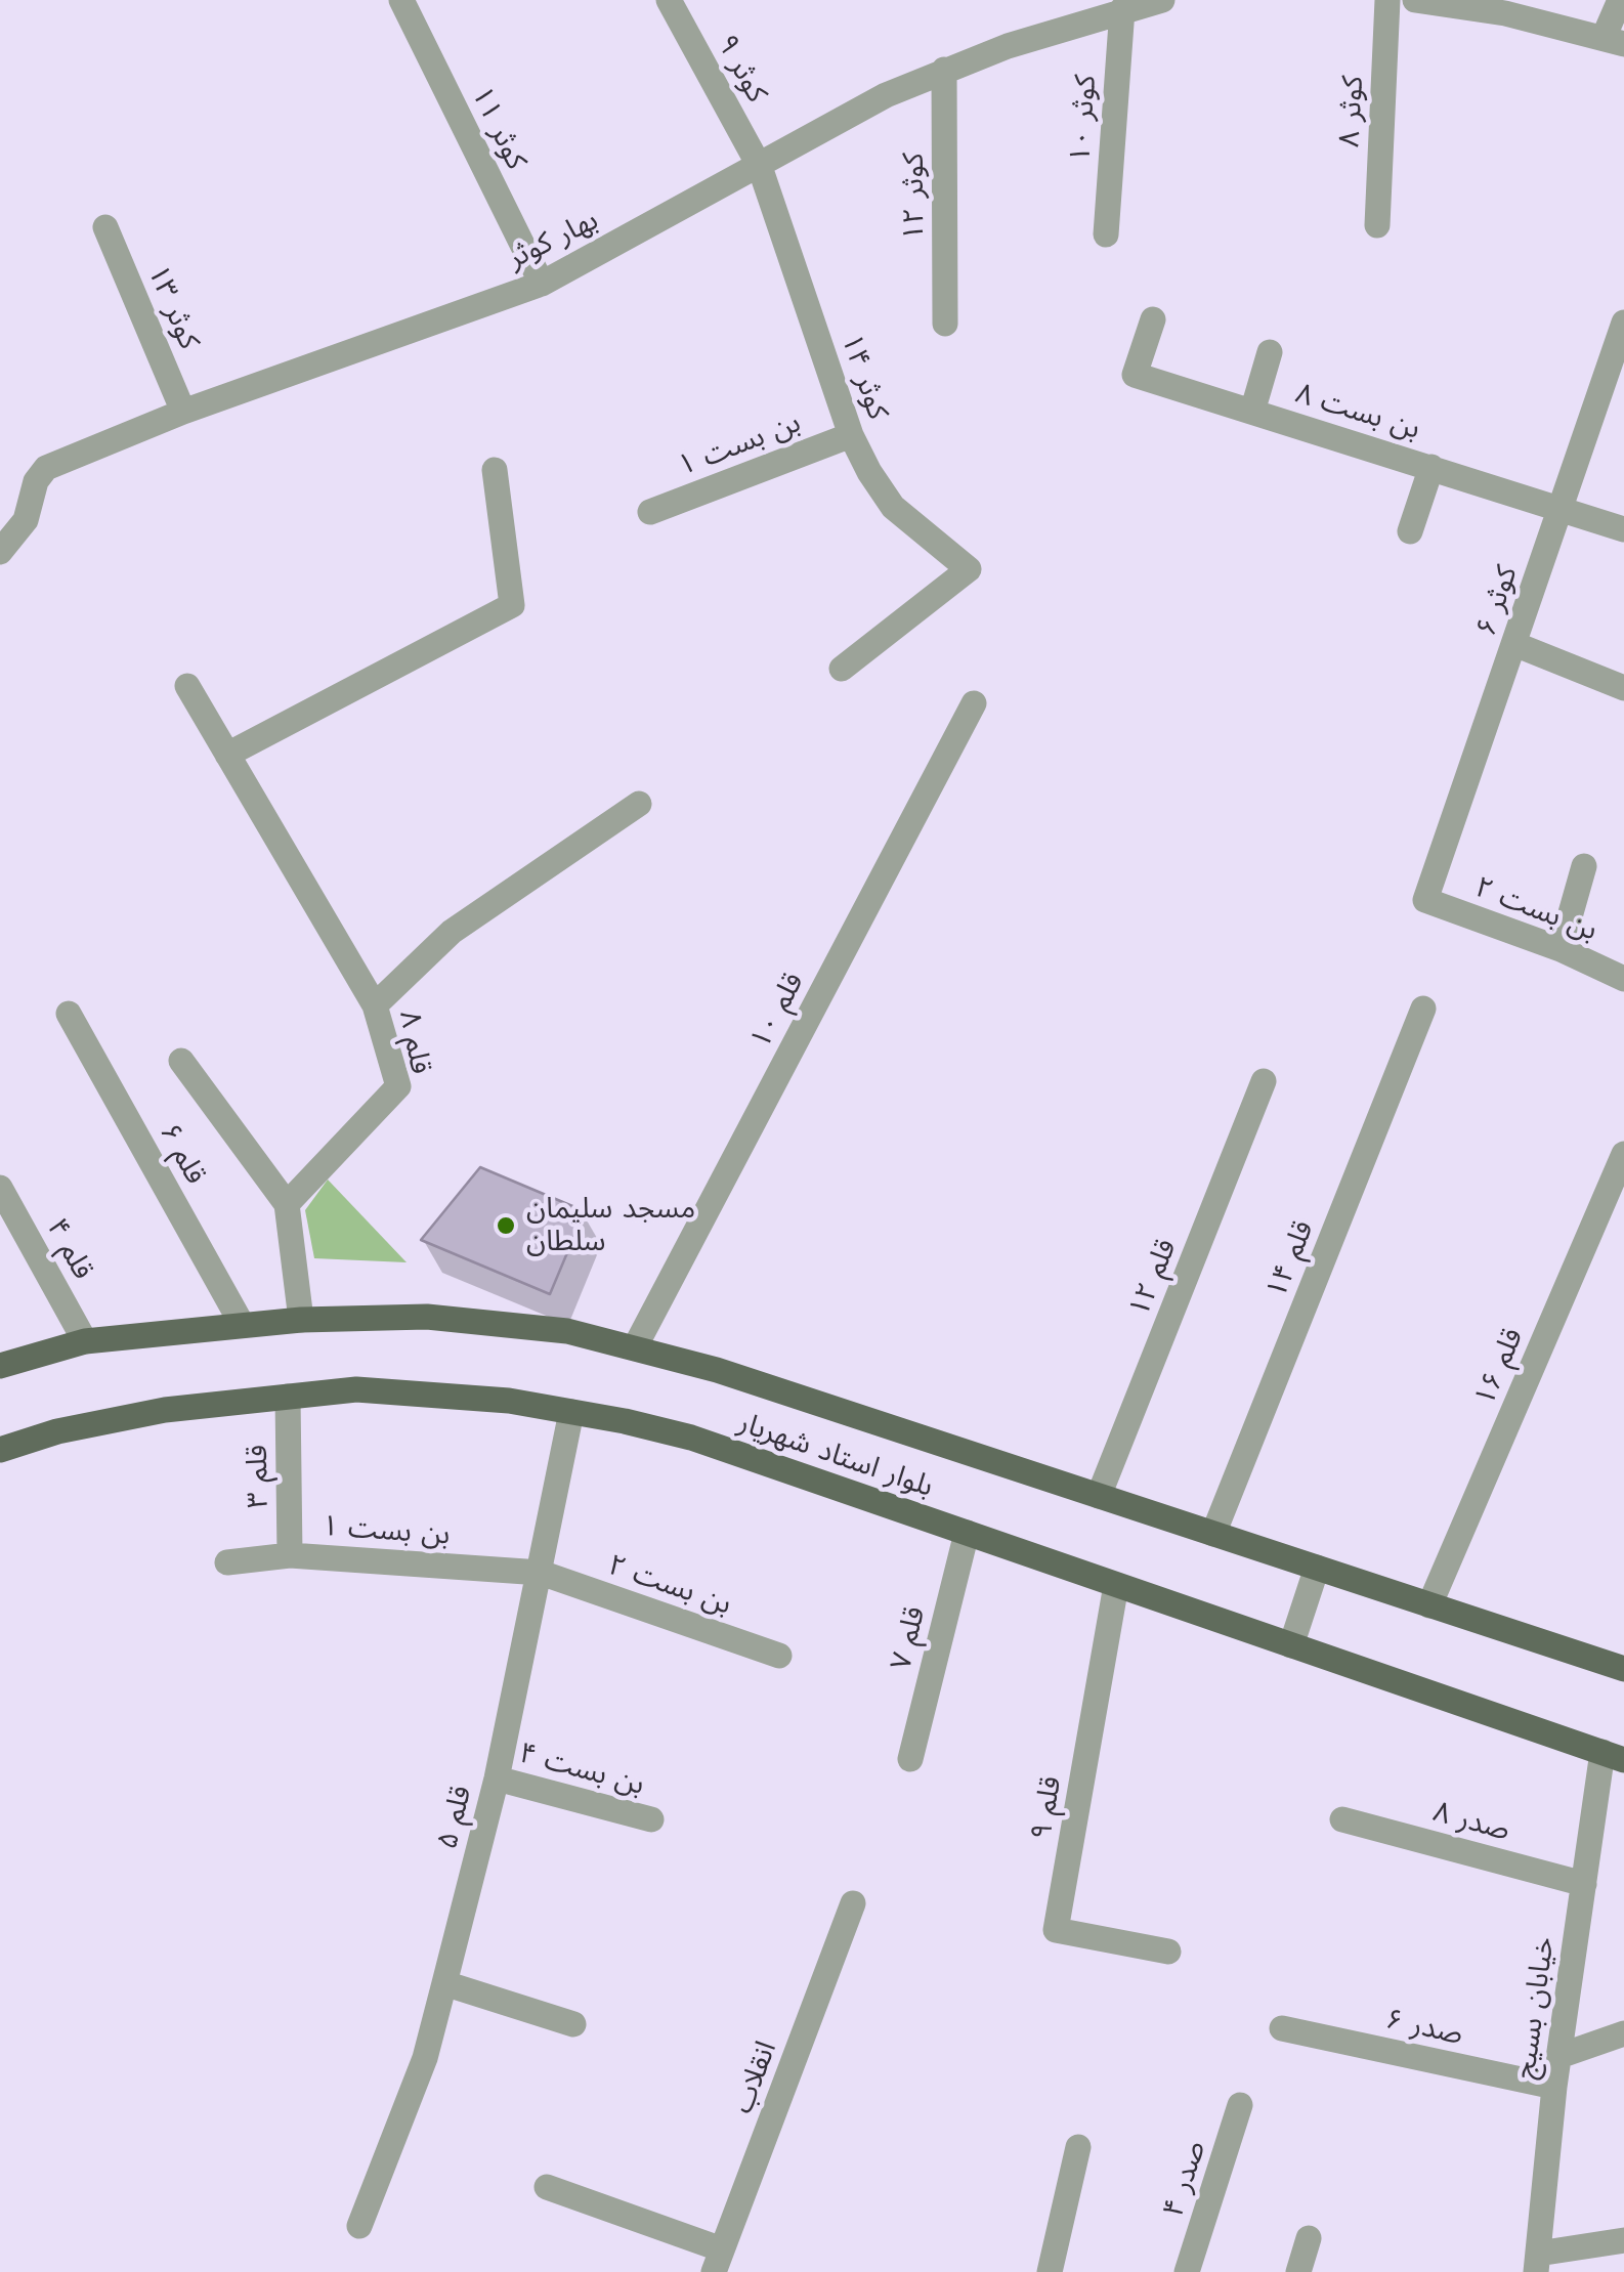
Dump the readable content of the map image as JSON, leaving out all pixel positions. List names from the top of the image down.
{
  "streets": {
    "main road": ["بلوار استاد شهریار"],
    "street": [
      "کوثر ۹",
      "کوثر ۸",
      "کوثر ۱۰",
      "کوثر ۱۱",
      "کوثر ۱۲",
      "بهار کوثر",
      "کوثر ۱۳",
      "کوثر ۱۴",
      "بن بست ۸",
      "بن بست ۱",
      "کوثر ۶",
      "بن بست ۲",
      "قلم ۱۰",
      "قلم ۸",
      "قلم ۶",
      "قلم ۴",
      "قلم ۱۴",
      "قلم ۱۲",
      "قلم ۱۶",
      "قلم ۳",
      "قلم ۷",
      "بن بست ۴",
      "قلم ۹",
      "قلم ۵",
      "صدر ۸",
      "خیابان بسیج",
      "صدر ۶",
      "انقلاب",
      "صدر ۴"
    ]
  },
  "crossings": [
    ["کوثر ۹", "بهار کوثر"],
    ["کوثر ۹", "کوثر ۱۴"],
    ["کوثر ۱۰", "بهار کوثر"],
    ["کوثر ۱۱", "بهار کوثر"],
    ["کوثر ۱۲", "بهار کوثر"],
    ["بهار کوثر", "کوثر ۱۳"],
    ["بهار کوثر", "کوثر ۱۴"],
    ["کوثر ۱۴", "بن بست ۱"],
    ["بن بست ۸", "کوثر ۶"],
    ["بن بست ۱", "بن بست ۲"],
    ["بن بست ۱", "قلم ۳"],
    ["بن بست ۱", "قلم ۵"],
    ["کوثر ۶", "بن بست ۲"],
    ["بن بست ۲", "قلم ۵"],
    ["قلم ۱۰", "بلوار استاد شهریار"],
    ["قلم ۶", "بلوار استاد شهریار"],
    ["قلم ۴", "بلوار استاد شهریار"],
    ["قلم ۱۴", "بلوار استاد شهریار"],
    ["قلم ۱۲", "بلوار استاد شهریار"],
    ["قلم ۱۶", "بلوار استاد شهریار"],
    ["بلوار استاد شهریار", "قلم ۳"],
    ["بلوار استاد شهریار", "قلم ۷"],
    ["بلوار استاد شهریار", "قلم ۹"],
    ["بلوار استاد شهریار", "قلم ۵"],
    ["بلوار استاد شهریار", "خیابان بسیج"],
    ["بن بست ۴", "قلم ۵"],
    ["صدر ۸", "خیابان بسیج"],
    ["خیابان بسیج", "صدر ۶"]
  ],
  "places": ["مسجد سلیمان سلطان"]
}
